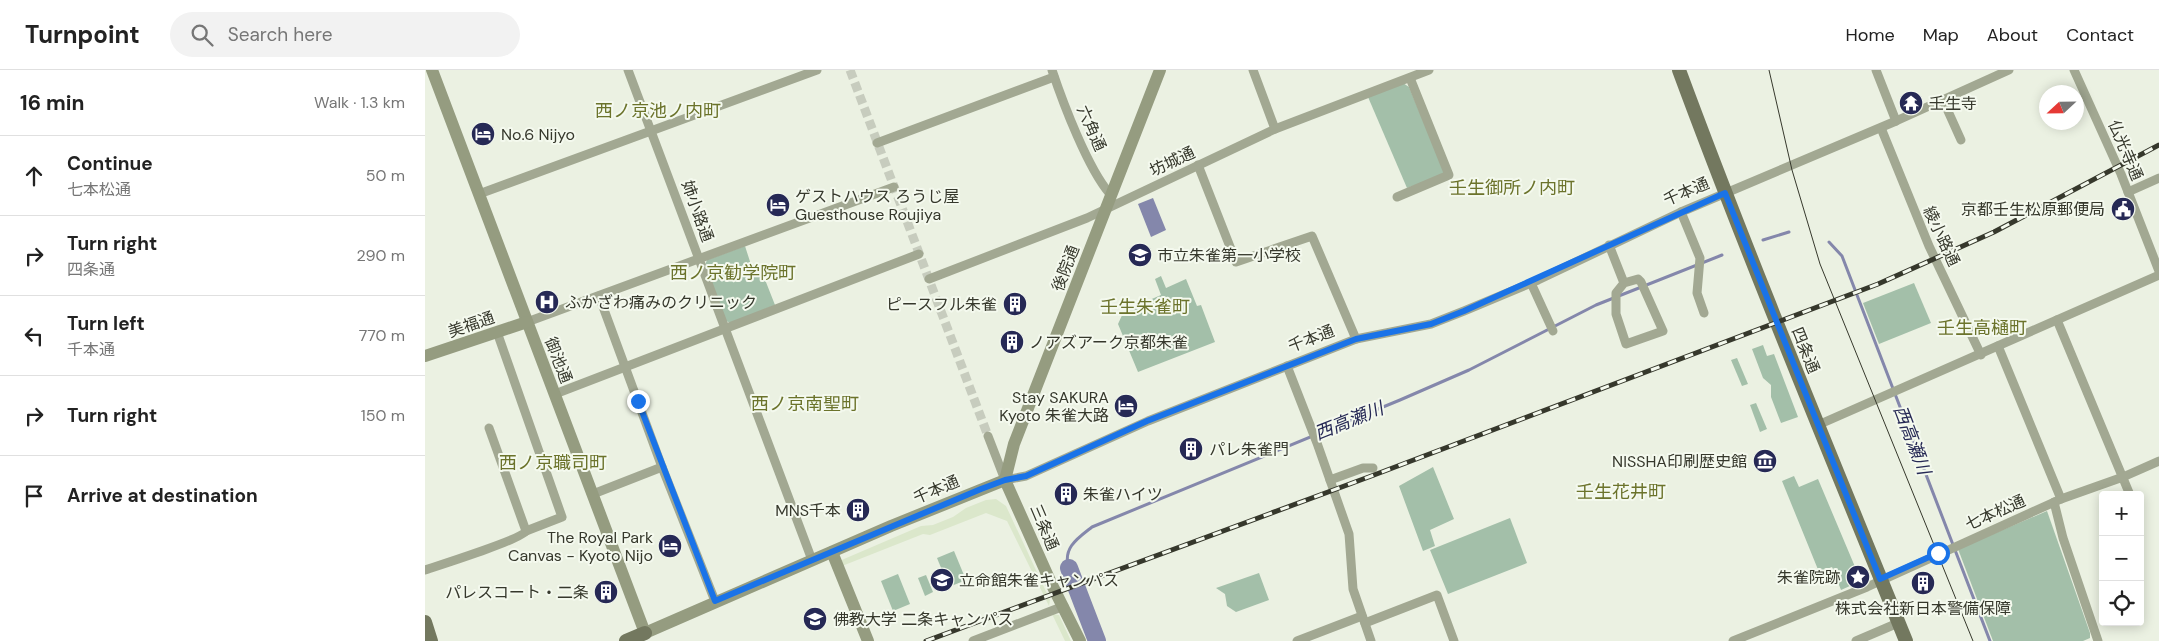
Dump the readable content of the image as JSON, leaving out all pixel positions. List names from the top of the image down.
{
  "streets": {
    "main road": ["千本通", "四条通"],
    "street": [
      "六角通",
      "仏光寺通",
      "坊城通",
      "姉小路通",
      "綾小路通",
      "後院通",
      "美福通",
      "御池通",
      "七本松通",
      "三条通"
    ]
  },
  "crossings": [
    ["六角通", "後院通"],
    ["坊城通", "後院通"],
    ["千本通", "姉小路通"],
    ["千本通", "綾小路通"],
    ["千本通", "後院通"],
    ["千本通", "四条通"],
    ["千本通", "御池通"],
    ["千本通", "三条通"],
    ["後院通", "三条通"],
    ["美福通", "御池通"],
    ["四条通", "七本松通"]
  ],
  "districts": [
    "西ノ京池ノ内町",
    "壬生御所ノ内町",
    "西ノ京勧学院町",
    "壬生朱雀町",
    "壬生高樋町",
    "西ノ京南聖町",
    "西ノ京職司町",
    "壬生花井町"
  ],
  "water": ["西高瀬川"],
  "places": {
    "temple": ["壬生寺"],
    "hotel": [
      "No.6 Nijyo",
      "ゲストハウス ろうじ屋 Guesthouse Roujiya",
      "Stay SAKURA Kyoto 朱雀大路",
      "The Royal Park Canvas - Kyoto Nijo"
    ],
    "public building": ["京都壬生松原郵便局"],
    "school or university": ["市立朱雀第一小学校", "立命館朱雀キャンパス", "佛教大学 二条キャンパス"],
    "hospital": ["ふかざわ痛みのクリニック"],
    "building": [
      "ピースフル朱雀",
      "ノアズアーク京都朱雀",
      "パレ朱雀門",
      "朱雀ハイツ",
      "MNS千本",
      "株式会社新日本警備保障",
      "パレスコート・二条"
    ],
    "museum": ["NISSHA印刷歴史館"],
    "place": ["朱雀院跡"]
  },
  "north": "left",
  "page": {
    "header": "Turnpoint",
    "search": "Search here",
    "nav": [
      "Home",
      "Map",
      "About",
      "Contact"
    ],
    "heading": ["16 min", "Walk · 1.3 km"],
    "list": [
      ["Continue", "七本松通", "50 m"],
      ["Turn right", "四条通", "290 m"],
      ["Turn left", "千本通", "770 m"],
      ["Turn right", "150 m"],
      "Arrive at destination"
    ],
    "map_buttons": ["+", "−"]
  }
}
